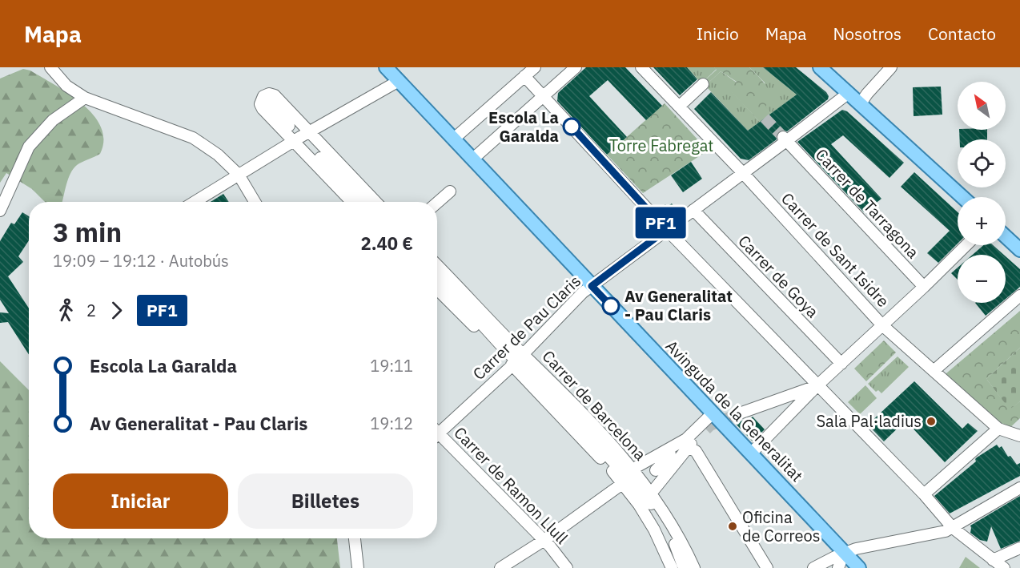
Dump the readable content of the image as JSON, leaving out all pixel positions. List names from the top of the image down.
{
  "streets": {
    "main road": ["Avinguda de la Generalitat"],
    "street": [
      "Carrer de Tarragona",
      "Carrer de Sant Isidre",
      "Carrer de Goya",
      "Carrer de Pau Claris",
      "Carrer de Barcelona",
      "Carrer de Ramon Llull"
    ]
  },
  "crossings": [
    ["Carrer de Tarragona", "Carrer de Pau Claris"],
    ["Carrer de Sant Isidre", "Carrer de Pau Claris"],
    ["Carrer de Goya", "Carrer de Pau Claris"],
    ["Carrer de Pau Claris", "Carrer de Barcelona"],
    ["Carrer de Pau Claris", "Avinguda de la Generalitat"]
  ],
  "parks": ["Torre Fabregat"],
  "places": [
    "Escola La Garalda",
    "Av Generalitat - Pau Claris",
    "Sala Pal·ladius",
    "Oficina de Correos"
  ],
  "lines": ["bus line PF1"],
  "north": "top left",
  "page": {
    "header": "Mapa",
    "nav": [
      "Inicio",
      "Mapa",
      "Nosotros",
      "Contacto"
    ],
    "on_map": "PF1",
    "map_buttons": ["+", "−"],
    "heading": ["3 min", "19:09 – 19:12 · Autobús", "2.40 €"],
    "legs": ["2", "PF1"],
    "list": [
      {
        "name": "Escola La Garalda",
        "value": "19:11"
      },
      {
        "name": "Av Generalitat - Pau Claris",
        "value": "19:12"
      }
    ],
    "buttons": ["Iniciar", "Billetes"]
  }
}
